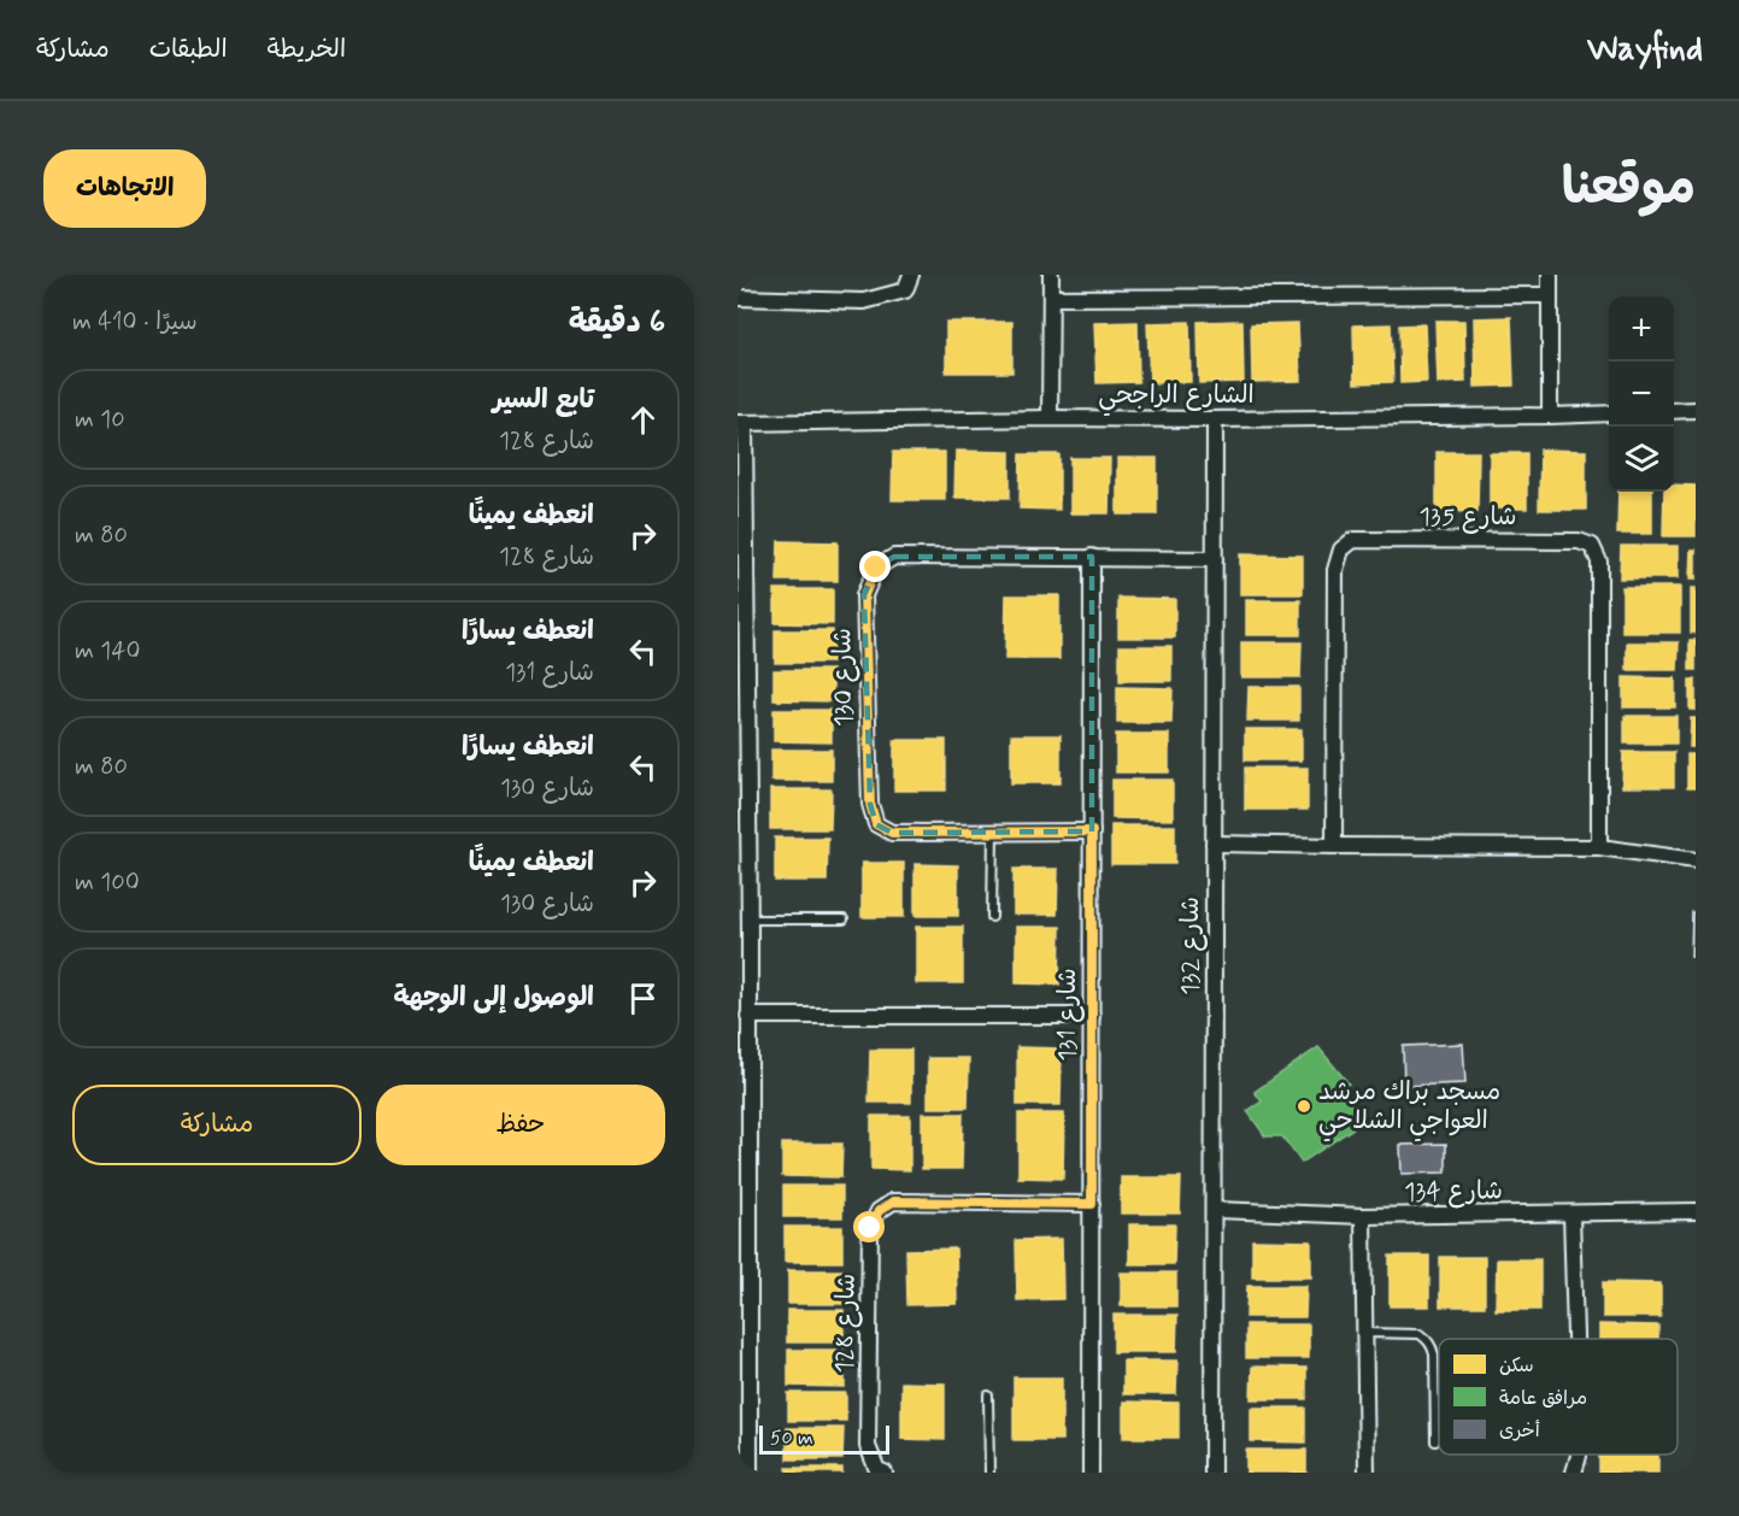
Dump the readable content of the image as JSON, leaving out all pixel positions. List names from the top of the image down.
{
  "streets": {
    "street": [
      "الشارع الراجحي",
      "شارع 135",
      "شارع 130",
      "شارع 132",
      "شارع 131",
      "شارع 134",
      "شارع 128"
    ]
  },
  "crossings": [
    ["الشارع الراجحي", "شارع 132"],
    ["شارع 130", "شارع 132"],
    ["شارع 130", "شارع 131"],
    ["شارع 132", "شارع 134"],
    ["شارع 131", "شارع 128"]
  ],
  "places": ["مسجد براك مرشد العواجي الشلاحي"],
  "legend": ["سكن", "مرافق عامة", "أخرى"],
  "scale_bar": "50 m",
  "page": {
    "header": "Wayfind",
    "nav": ["الخريطة", "الطبقات", "مشاركة"],
    "title": "موقعنا",
    "buttons": [
      "الاتجاهات",
      ["حفظ", "مشاركة"]
    ],
    "heading": ["6 دقيقة", "سيرًا · 410 m"],
    "map_buttons": ["+", "−"],
    "list": [
      ["تابع السير", "شارع 128", "10 m"],
      ["انعطف يمينًا", "شارع 128", "80 m"],
      ["انعطف يسارًا", "شارع 131", "140 m"],
      ["انعطف يسارًا", "شارع 130", "80 m"],
      ["انعطف يمينًا", "شارع 130", "100 m"],
      "الوصول إلى الوجهة"
    ],
    "scale": "50 m"
  }
}
